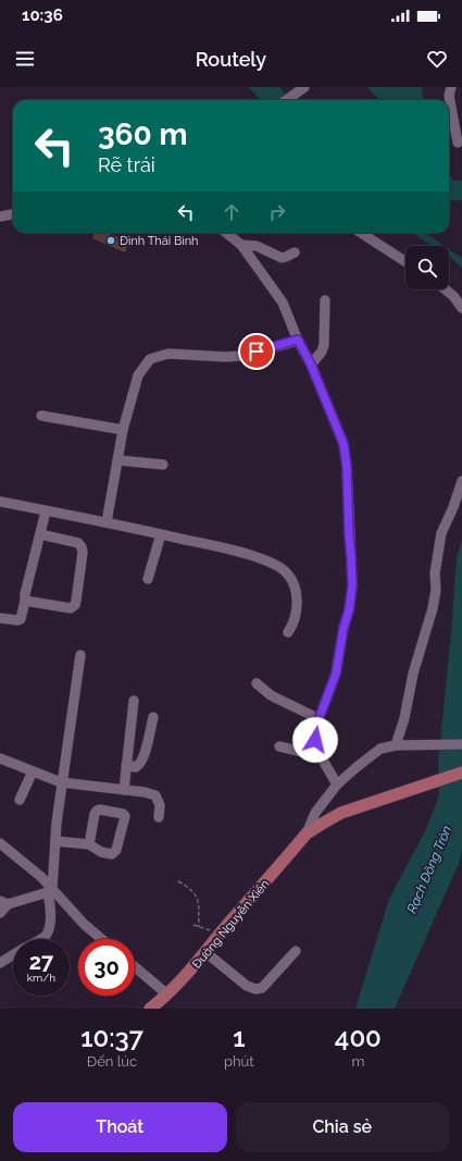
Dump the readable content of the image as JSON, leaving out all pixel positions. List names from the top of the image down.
{
  "streets": {
    "main road": ["Đường Nguyễn Xiển"]
  },
  "water": ["Rạch Đồng Tròn"],
  "places": ["Đình Thái Bình"],
  "page": {
    "status": "10:36",
    "header": "Routely",
    "turn": ["360 m", "Rẽ trái"],
    "speed": "27 km/h",
    "limit": "30",
    "eta": [
      "10:37",
      "Đến lúc",
      "1",
      "phút",
      "400",
      "m"
    ],
    "buttons": ["Thoát", "Chia sẻ"]
  }
}
